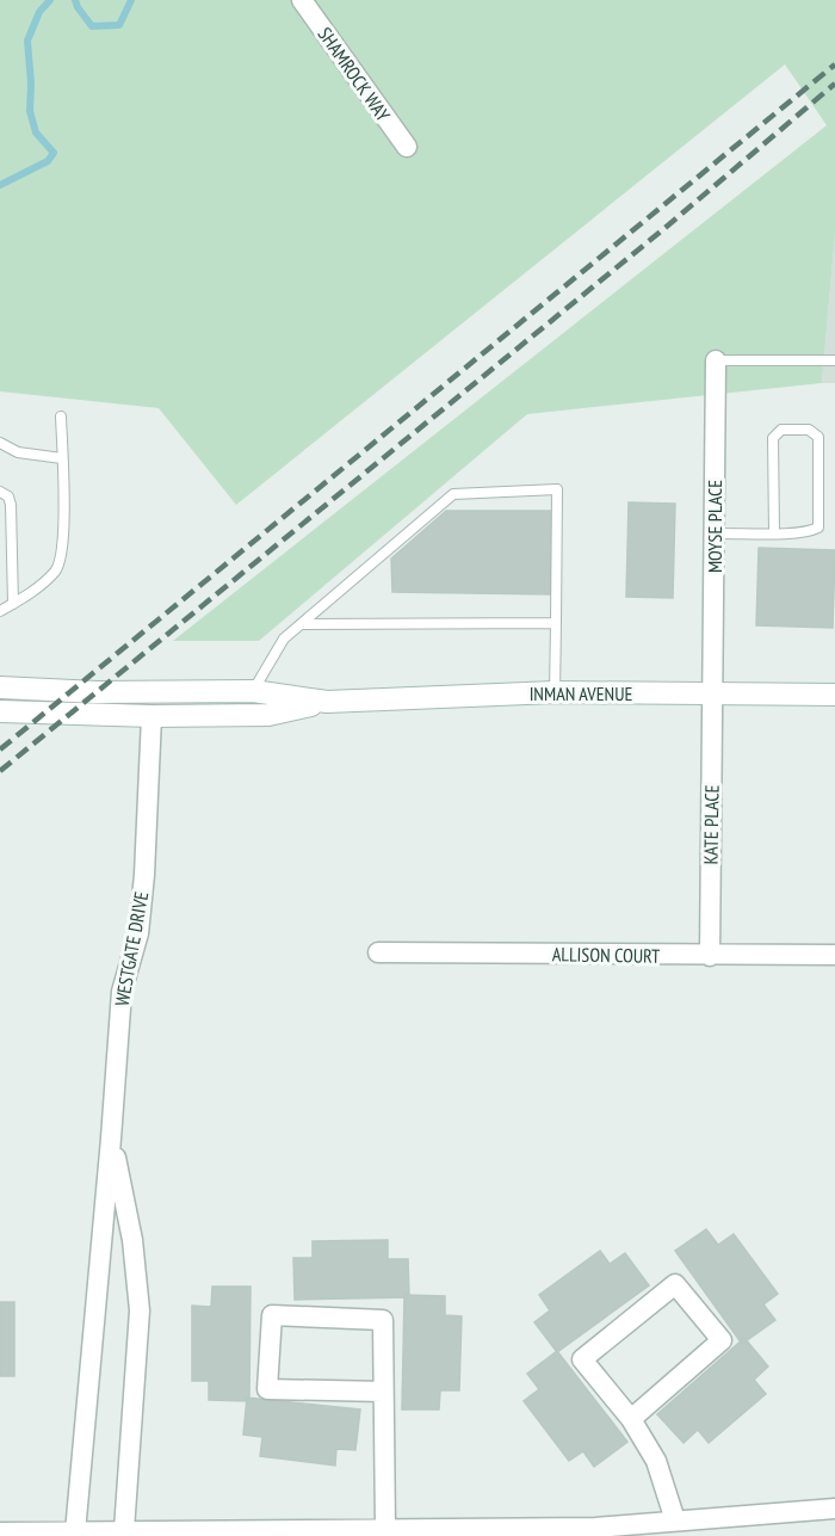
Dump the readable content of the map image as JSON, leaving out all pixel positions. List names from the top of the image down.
{
  "streets": {
    "main road": ["INMAN AVENUE"],
    "street": [
      "SHAMROCK WAY",
      "MOYSE PLACE",
      "KATE PLACE",
      "WESTGATE DRIVE",
      "ALLISON COURT"
    ]
  },
  "crossings": [
    ["MOYSE PLACE", "INMAN AVENUE"],
    ["MOYSE PLACE", "KATE PLACE"],
    ["INMAN AVENUE", "KATE PLACE"],
    ["INMAN AVENUE", "WESTGATE DRIVE"],
    ["KATE PLACE", "ALLISON COURT"]
  ]
}
